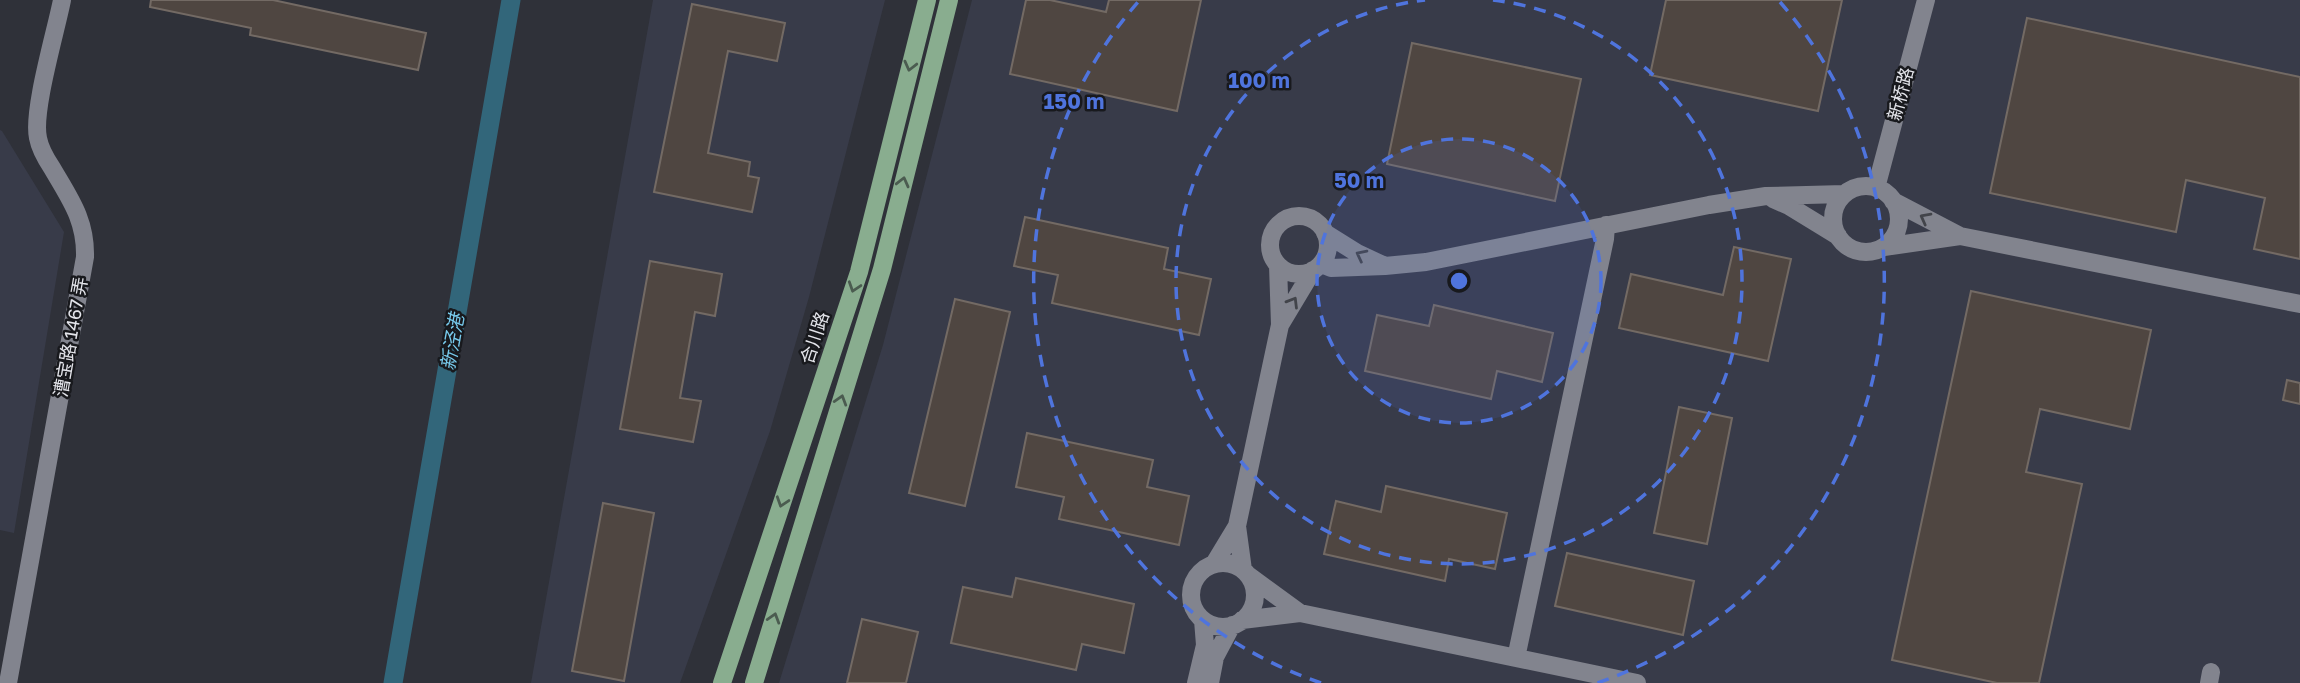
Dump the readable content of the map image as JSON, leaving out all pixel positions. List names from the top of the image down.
{
  "streets": {
    "main road": ["合川路"],
    "street": ["新桥路", "漕宝路 1467 弄"]
  },
  "water": ["新泾港"],
  "rings": ["100 m", "150 m", "50 m"]
}
